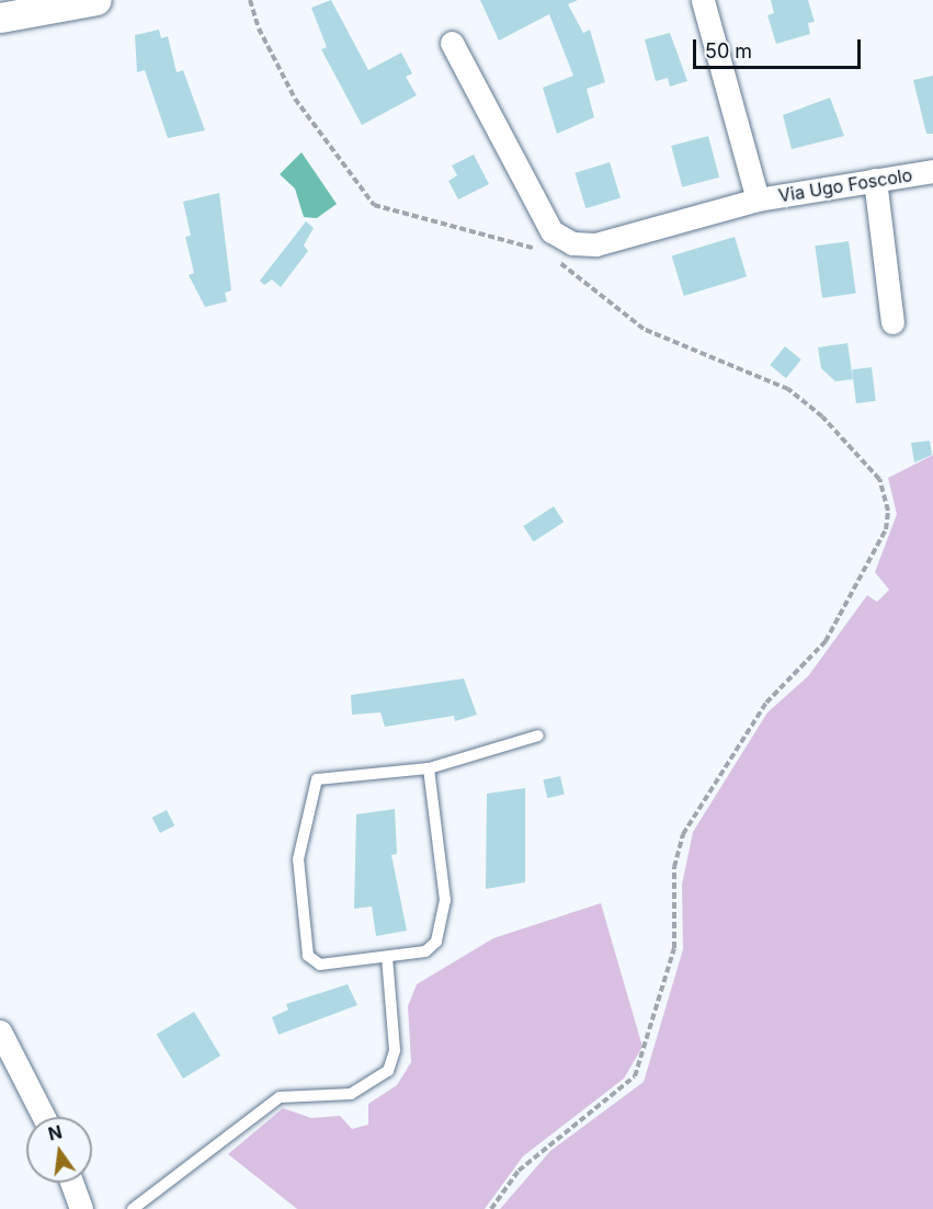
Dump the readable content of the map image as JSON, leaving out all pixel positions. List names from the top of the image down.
{
  "streets": {
    "street": ["Via Ugo Foscolo"]
  },
  "scale_bar": "50 m",
  "north": "top"
}
